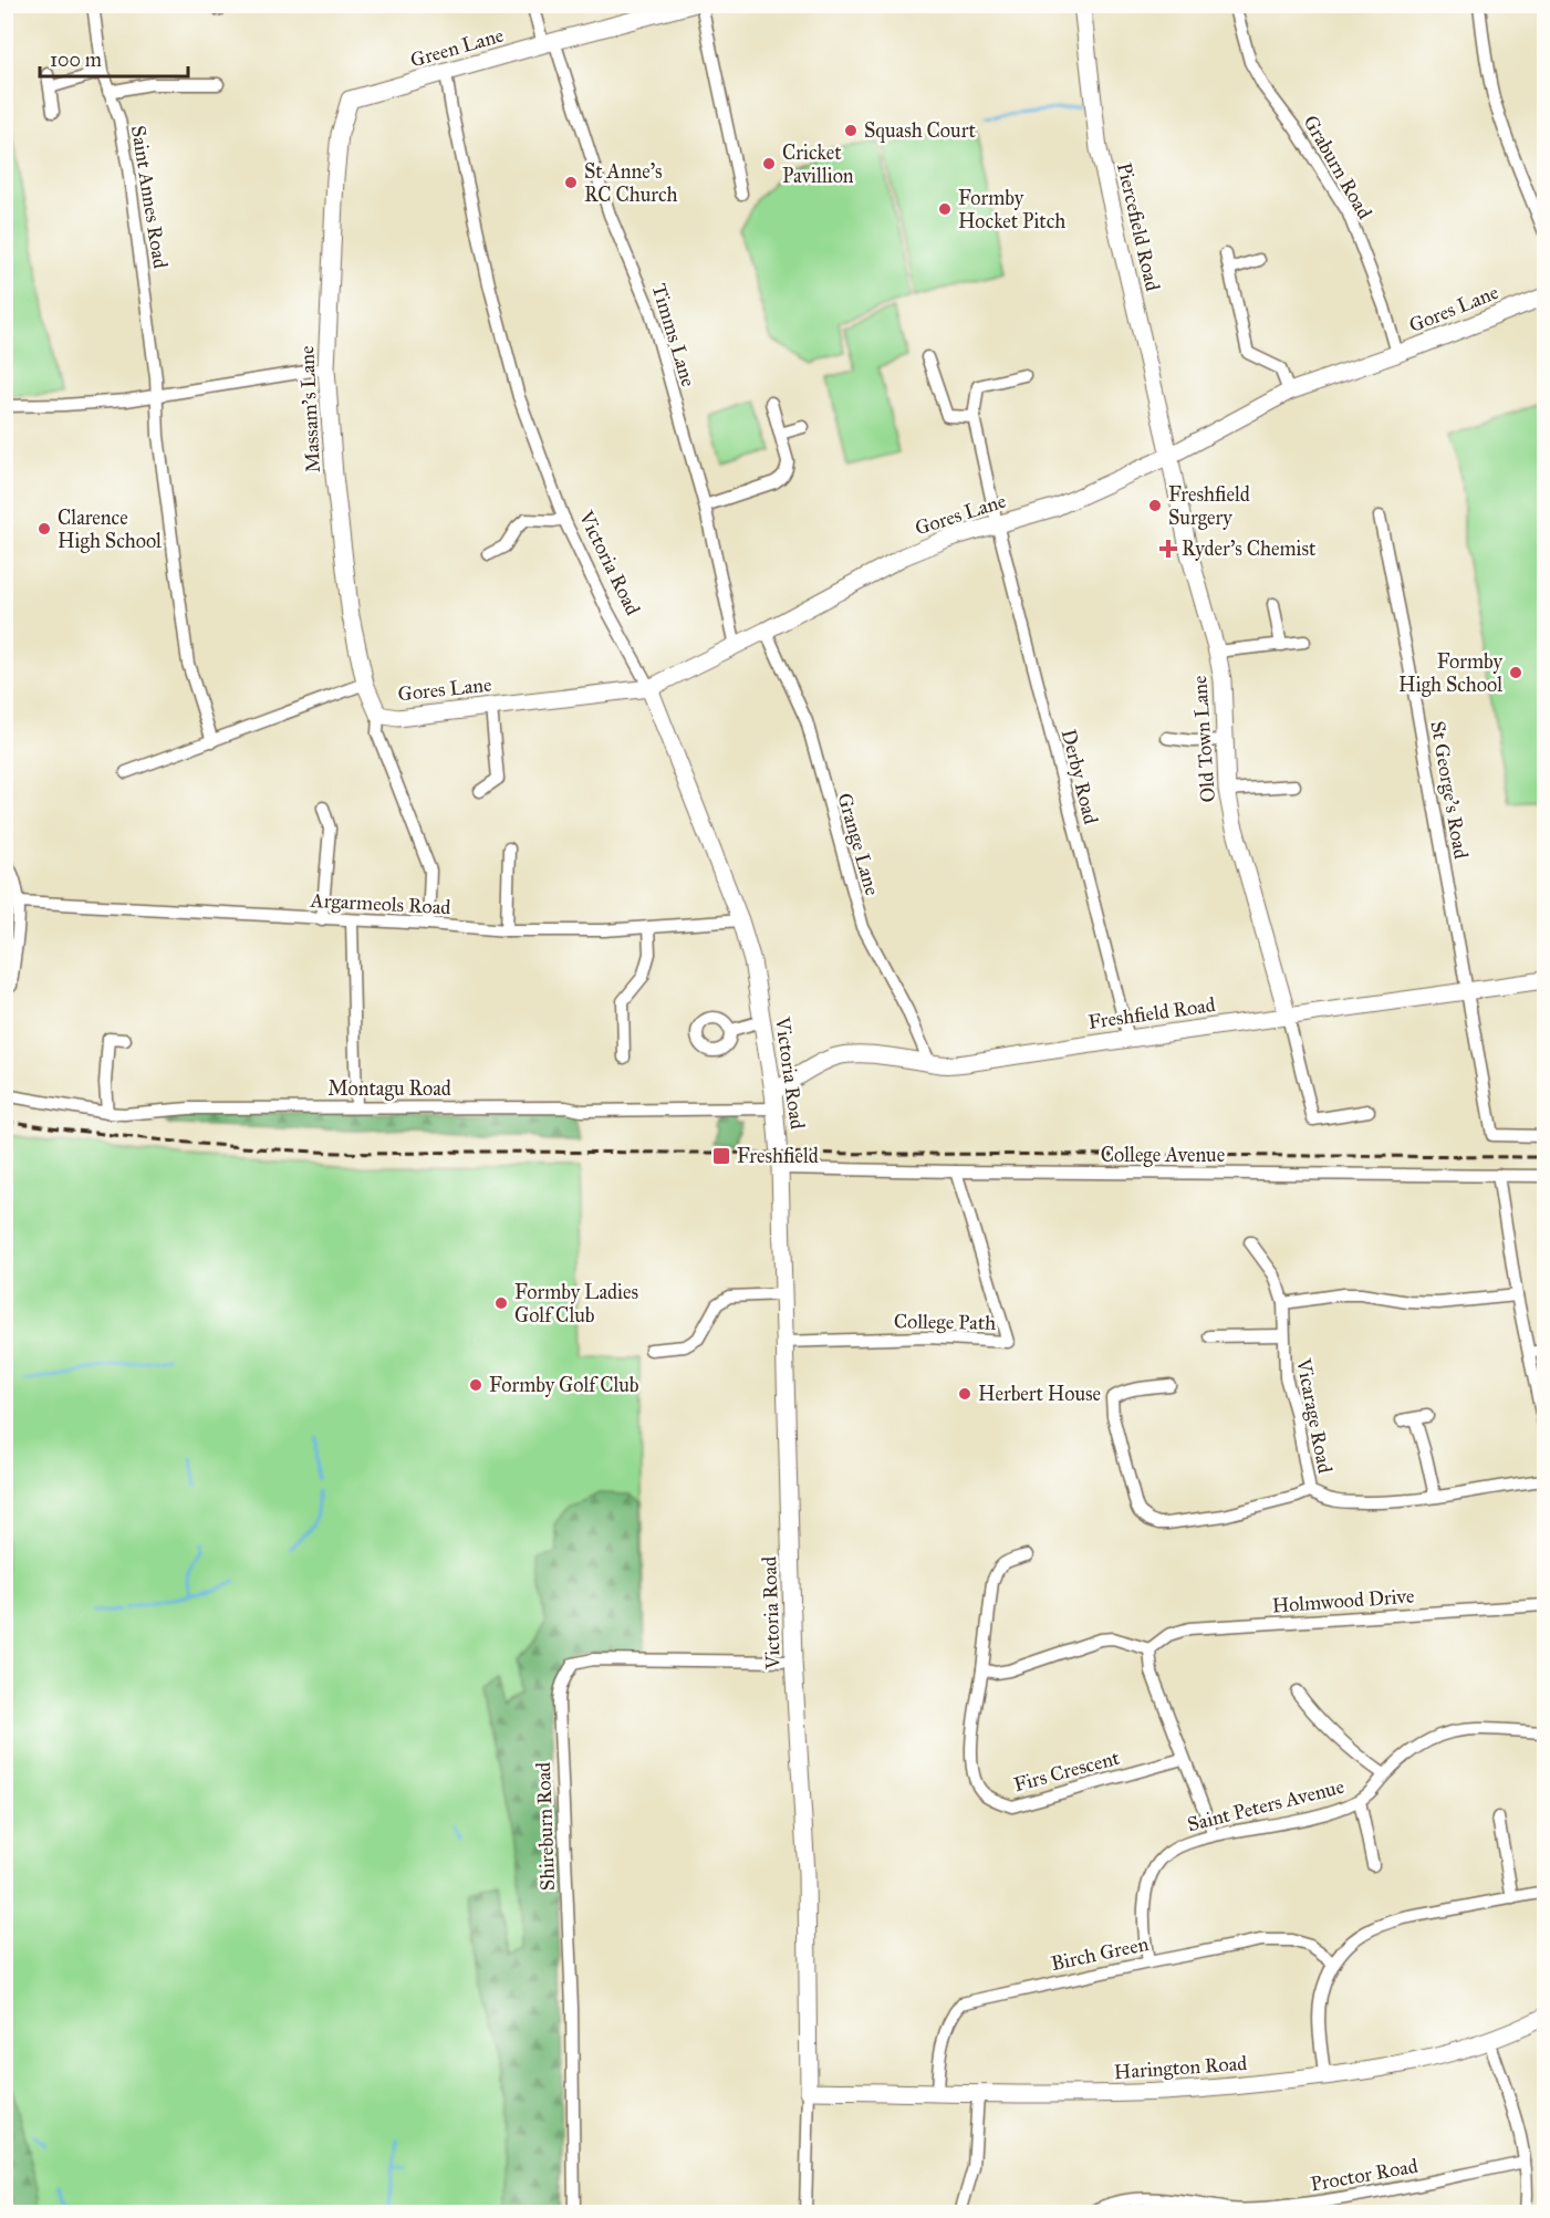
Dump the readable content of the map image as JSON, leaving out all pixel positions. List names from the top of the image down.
{
  "streets": {
    "street": [
      "Green Lane",
      "Graburn Road",
      "Saint Annes Road",
      "Piercefield Road",
      "Gores Lane",
      "Timms Lane",
      "Massam's Lane",
      "Victoria Road",
      "Old Town Lane",
      "Derby Road",
      "St George's Road",
      "Grange Lane",
      "Argarmeols Road",
      "Freshfield Road",
      "Montagu Road",
      "College Avenue",
      "College Path",
      "Vicarage Road",
      "Holmwood Drive",
      "Firs Crescent",
      "Saint Peters Avenue",
      "Shireburn Road",
      "Birch Green",
      "Harington Road",
      "Proctor Road"
    ]
  },
  "crossings": [
    ["Green Lane", "Timms Lane"],
    ["Green Lane", "Massam's Lane"],
    ["Green Lane", "Victoria Road"],
    ["Graburn Road", "Gores Lane"],
    ["Piercefield Road", "Gores Lane"],
    ["Piercefield Road", "Old Town Lane"],
    ["Gores Lane", "Timms Lane"],
    ["Gores Lane", "Massam's Lane"],
    ["Gores Lane", "Victoria Road"],
    ["Gores Lane", "Old Town Lane"],
    ["Gores Lane", "Derby Road"],
    ["Gores Lane", "Grange Lane"],
    ["Victoria Road", "Argarmeols Road"],
    ["Victoria Road", "Freshfield Road"],
    ["Victoria Road", "Montagu Road"],
    ["Victoria Road", "College Avenue"],
    ["Victoria Road", "College Path"],
    ["Victoria Road", "Shireburn Road"],
    ["Victoria Road", "Harington Road"],
    ["Old Town Lane", "Freshfield Road"],
    ["Derby Road", "Freshfield Road"],
    ["St George's Road", "Freshfield Road"],
    ["Grange Lane", "Freshfield Road"],
    ["Freshfield Road", "Montagu Road"],
    ["College Avenue", "College Path"],
    ["Saint Peters Avenue", "Birch Green"],
    ["Birch Green", "Harington Road"]
  ],
  "places": {
    "other": [
      "Squash Court",
      "Cricket Pavillion",
      "St Anne's RC Church",
      "Formby Hocket Pitch",
      "Freshfield Surgery",
      "Clarence High School",
      "Formby High School",
      "Formby Ladies Golf Club",
      "Formby Golf Club",
      "Herbert House"
    ],
    "health": ["Ryder's Chemist"],
    "transit": ["Freshfield"]
  },
  "scale_bar": "100 m"
}
